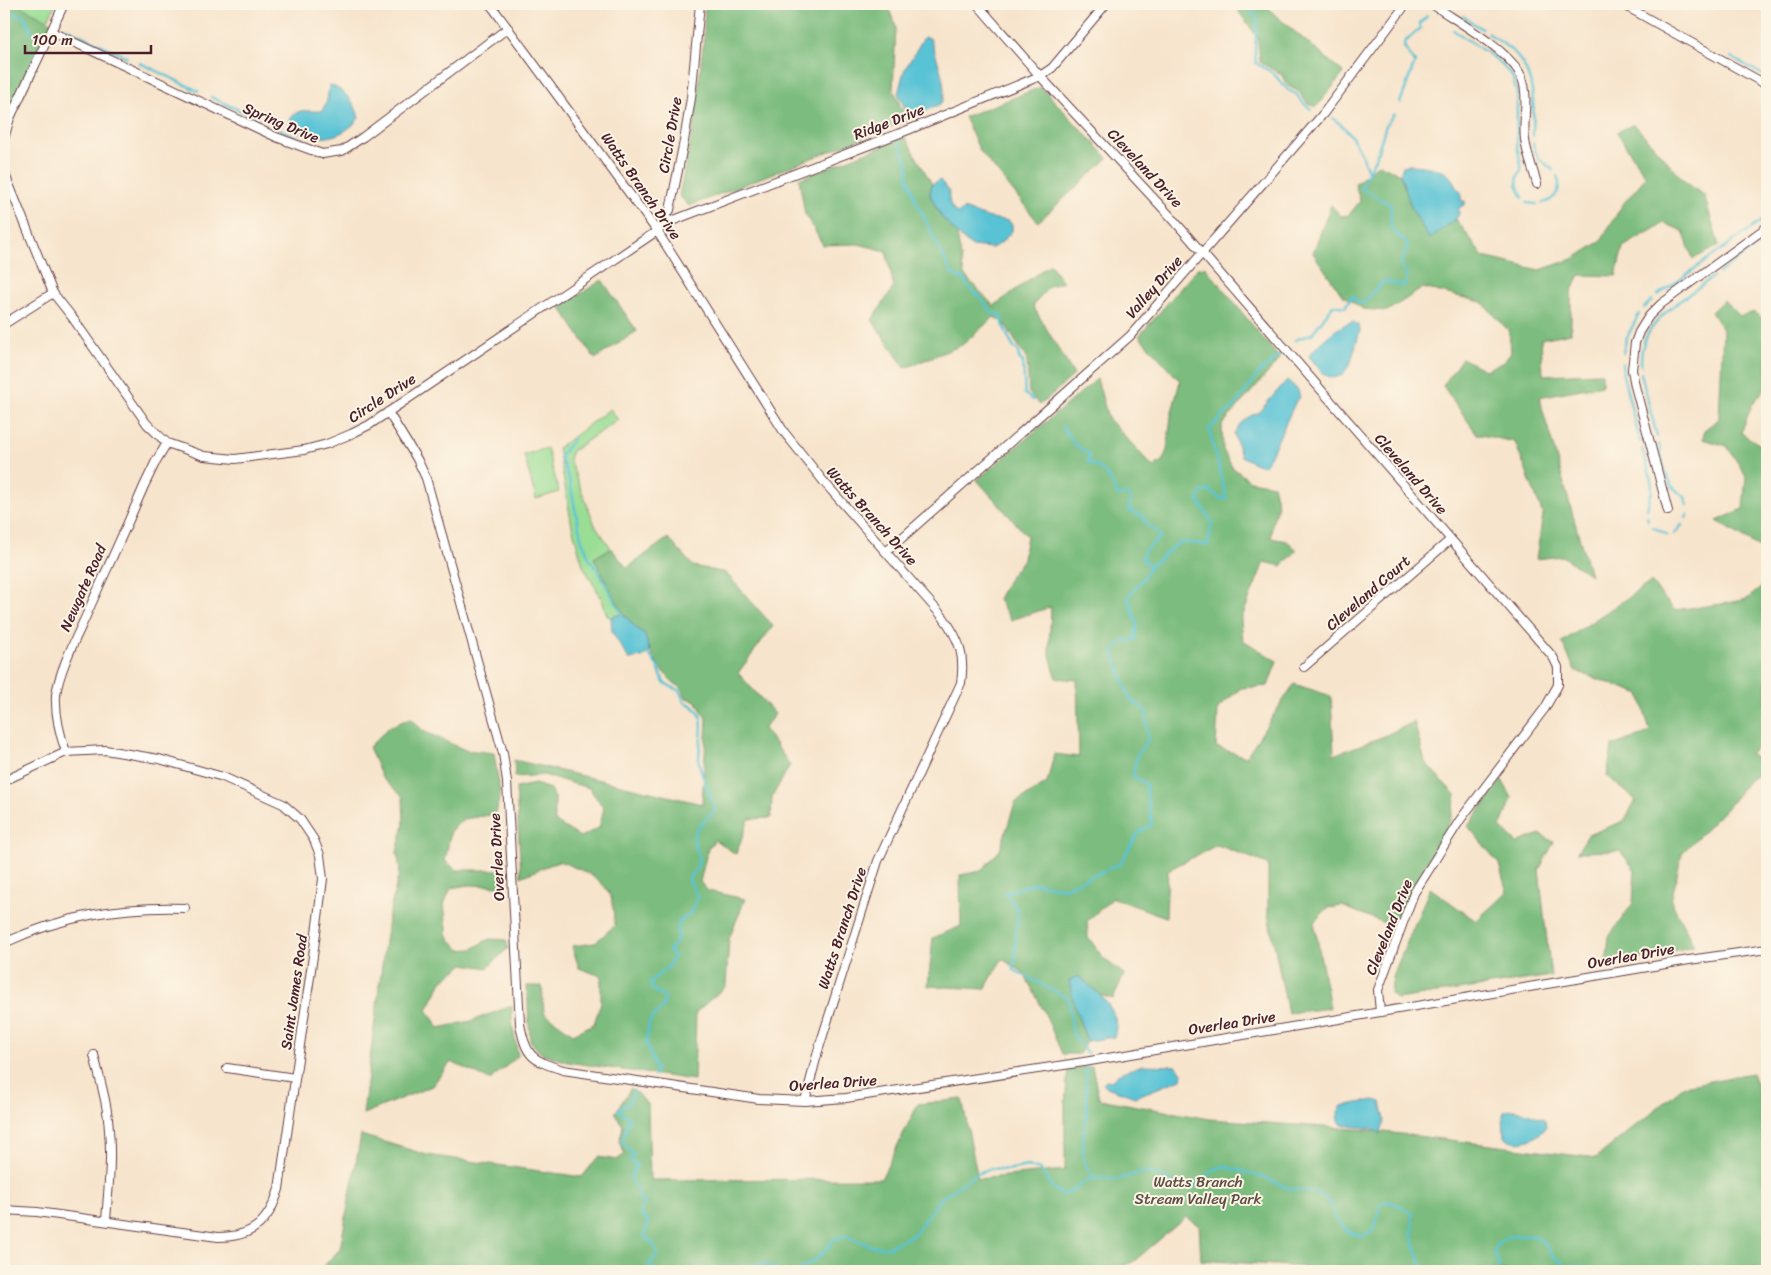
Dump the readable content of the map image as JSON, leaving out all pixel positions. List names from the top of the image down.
{
  "streets": {
    "street": [
      "Ridge Drive",
      "Spring Drive",
      "Circle Drive",
      "Cleveland Drive",
      "Watts Branch Drive",
      "Valley Drive",
      "Newgate Road",
      "Cleveland Court",
      "Overlea Drive",
      "Saint James Road"
    ]
  },
  "crossings": [
    ["Ridge Drive", "Circle Drive"],
    ["Ridge Drive", "Cleveland Drive"],
    ["Ridge Drive", "Watts Branch Drive"],
    ["Spring Drive", "Watts Branch Drive"],
    ["Circle Drive", "Watts Branch Drive"],
    ["Circle Drive", "Newgate Road"],
    ["Circle Drive", "Overlea Drive"],
    ["Cleveland Drive", "Valley Drive"],
    ["Cleveland Drive", "Cleveland Court"],
    ["Cleveland Drive", "Overlea Drive"],
    ["Watts Branch Drive", "Valley Drive"],
    ["Watts Branch Drive", "Overlea Drive"],
    ["Newgate Road", "Saint James Road"]
  ],
  "parks": ["Watts Branch Stream Valley Park"],
  "scale_bar": "100 m"
}
